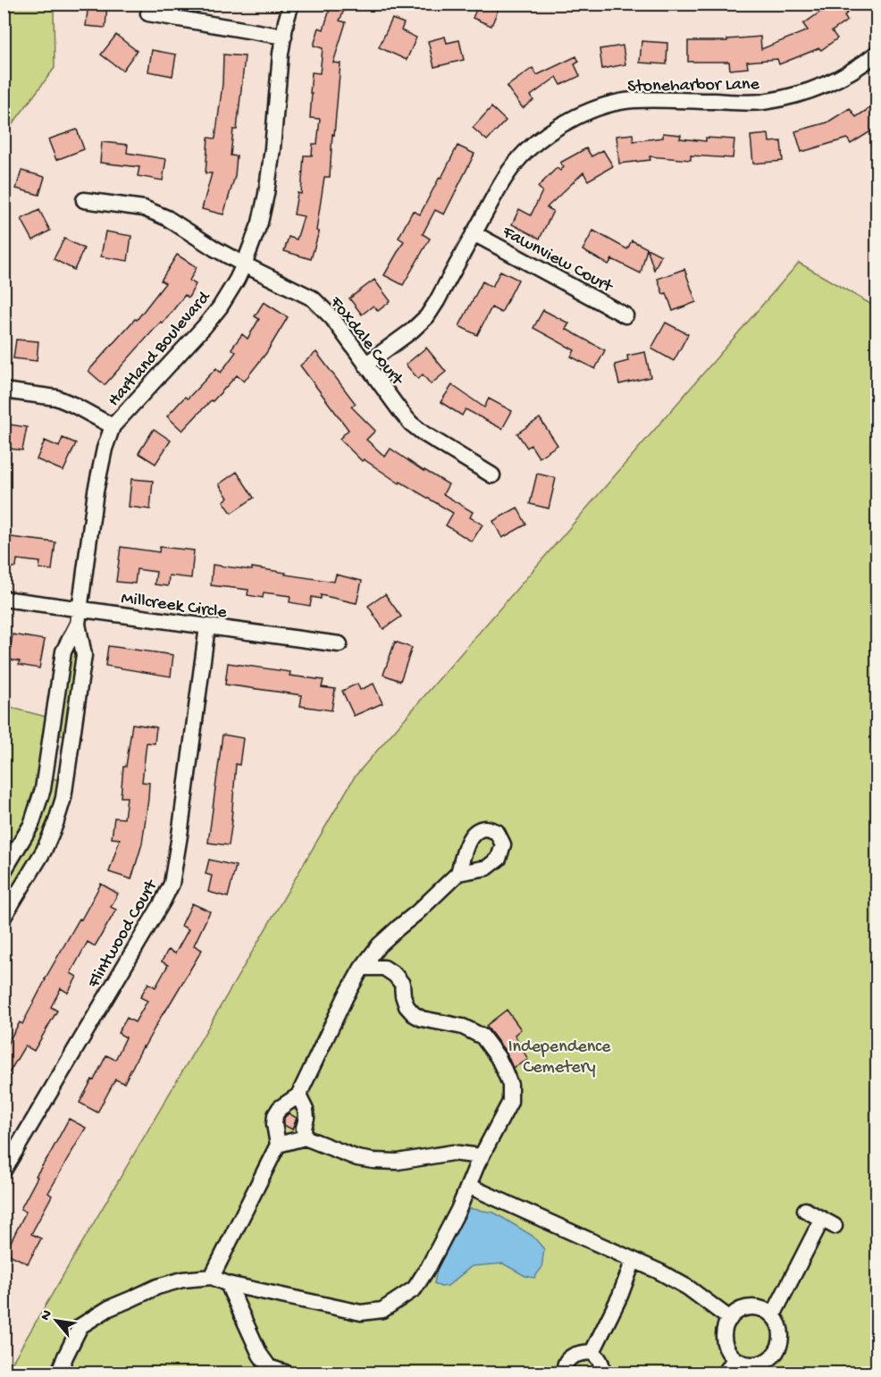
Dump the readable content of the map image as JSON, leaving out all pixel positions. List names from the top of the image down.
{
  "streets": {
    "street": [
      "Stoneharbor Lane",
      "Fawnview Court",
      "Foxdale Court",
      "Hartland Boulevard",
      "Millcreek Circle",
      "Flintwood Court"
    ]
  },
  "crossings": [
    ["Stoneharbor Lane", "Fawnview Court"],
    ["Stoneharbor Lane", "Foxdale Court"],
    ["Foxdale Court", "Hartland Boulevard"],
    ["Hartland Boulevard", "Millcreek Circle"],
    ["Millcreek Circle", "Flintwood Court"]
  ],
  "parks": ["Independence Cemetery"],
  "north": "top left"
}
